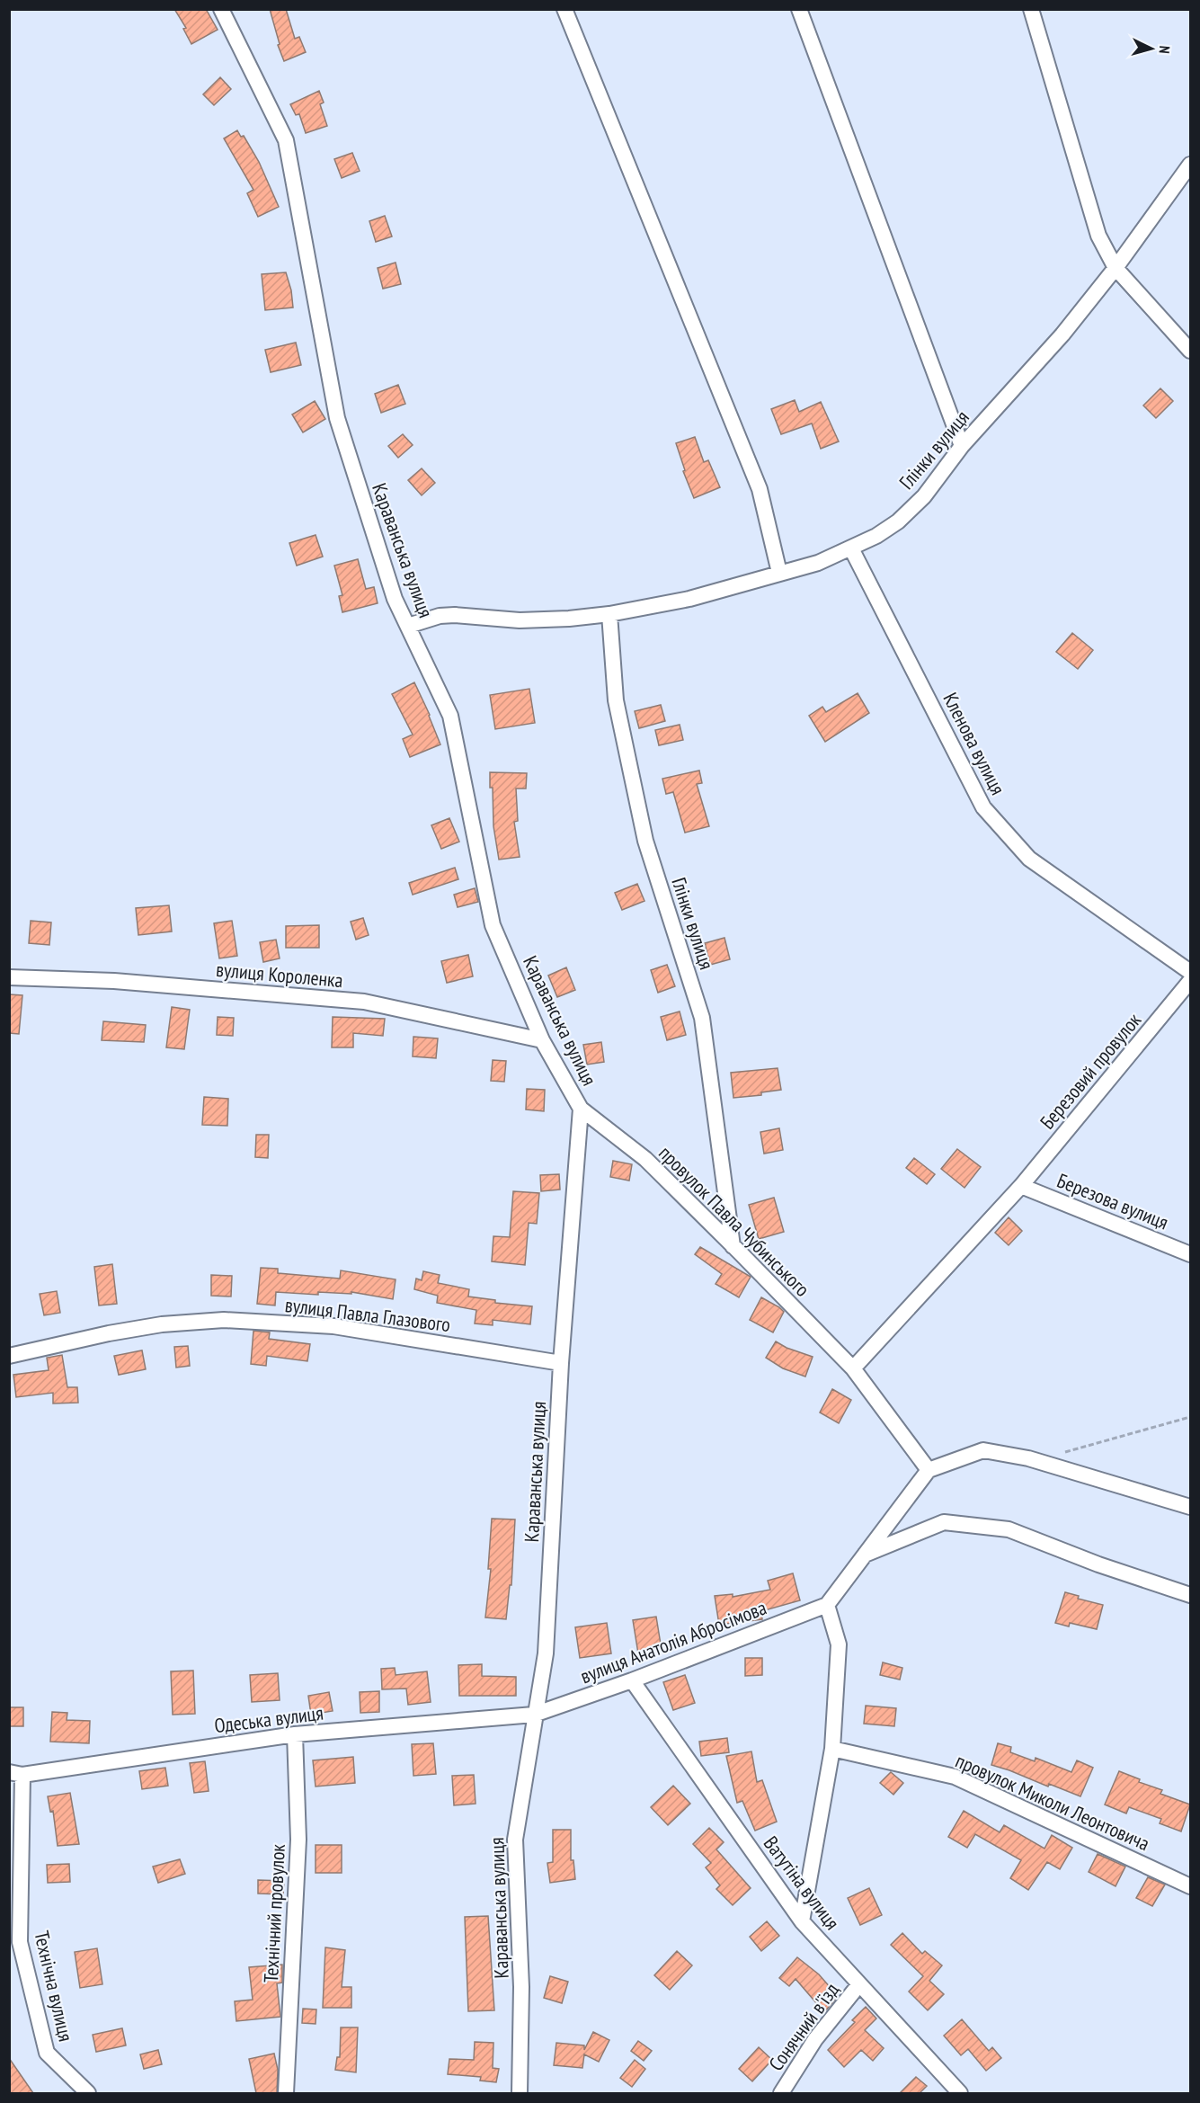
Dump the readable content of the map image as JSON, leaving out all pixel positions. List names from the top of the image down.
{
  "streets": {
    "street": [
      "Глінки вулиця",
      "Караванська вулиця",
      "Кленова вулиця",
      "вулиця Короленка",
      "Березовий провулок",
      "Березова вулиця",
      "провулок Павла Чубинського",
      "вулиця Павла Глазового",
      "вулиця Анатолія Абросімова",
      "Одеська вулиця",
      "провулок Миколи Леонтовича",
      "Ватутіна вулиця",
      "Технічний провулок",
      "Технічна вулиця",
      "Сонячний в'їзд"
    ]
  },
  "crossings": [
    ["Глінки вулиця", "Караванська вулиця"],
    ["Глінки вулиця", "Кленова вулиця"],
    ["Глінки вулиця", "провулок Павла Чубинського"],
    ["Караванська вулиця", "вулиця Короленка"],
    ["Караванська вулиця", "провулок Павла Чубинського"],
    ["Караванська вулиця", "вулиця Павла Глазового"],
    ["Караванська вулиця", "вулиця Анатолія Абросімова"],
    ["Караванська вулиця", "Одеська вулиця"],
    ["Березовий провулок", "Березова вулиця"],
    ["вулиця Анатолія Абросімова", "Одеська вулиця"],
    ["вулиця Анатолія Абросімова", "Ватутіна вулиця"],
    ["Одеська вулиця", "Технічний провулок"],
    ["Одеська вулиця", "Технічна вулиця"],
    ["Ватутіна вулиця", "Сонячний в'їзд"]
  ],
  "north": "right"
}
